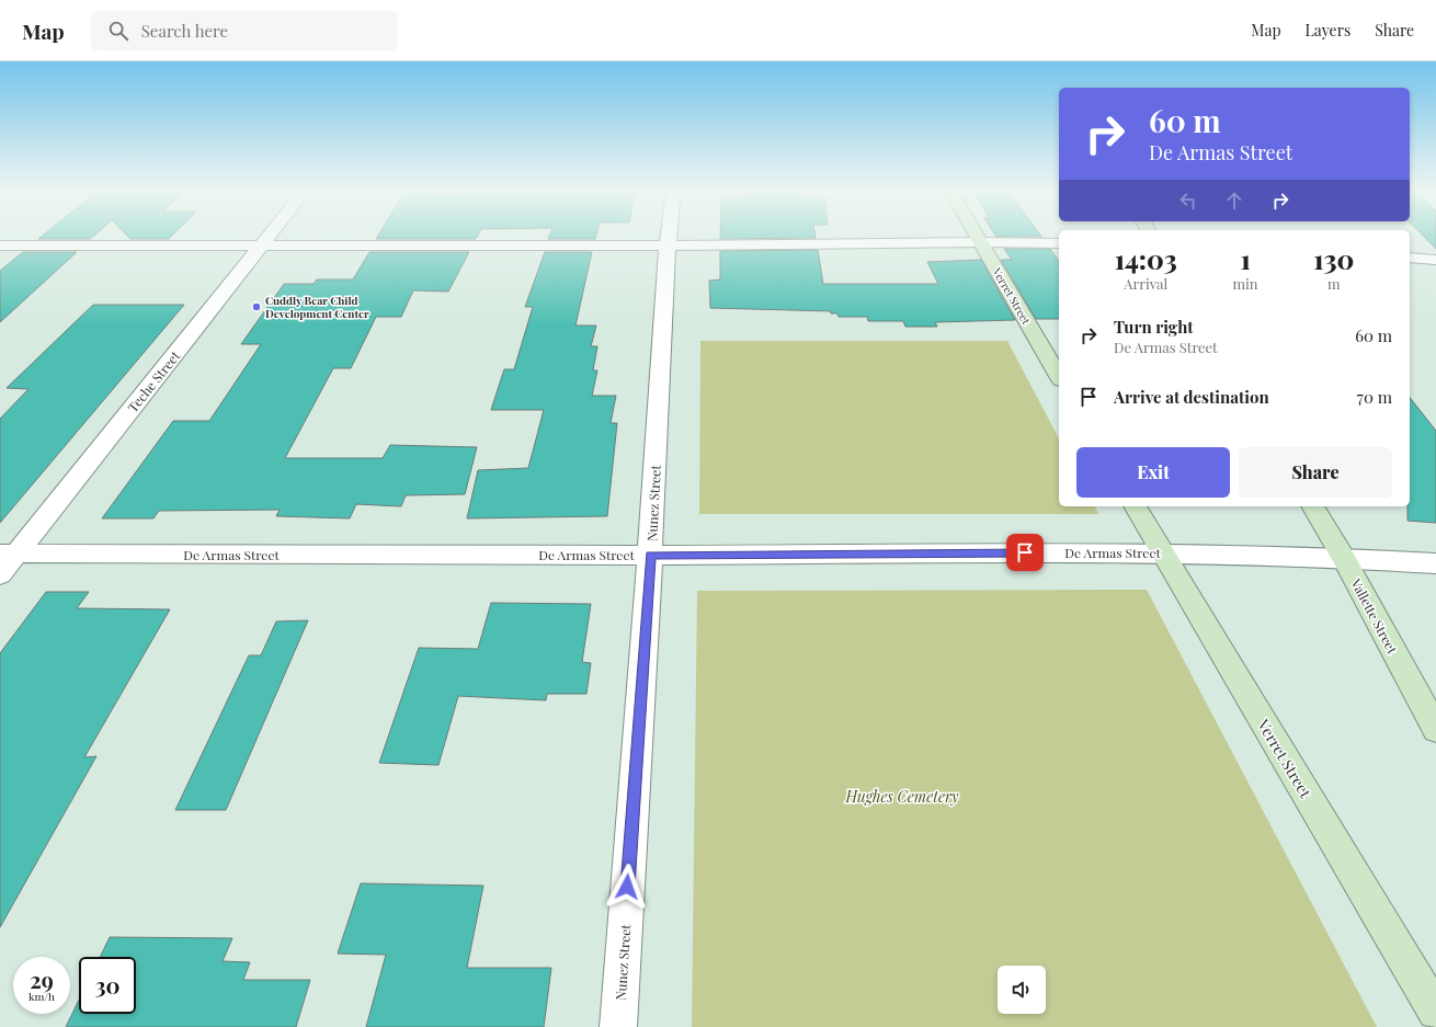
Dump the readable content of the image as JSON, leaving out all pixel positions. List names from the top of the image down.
{
  "streets": {
    "main road": ["Verret Street", "Vallette Street"],
    "street": ["Teche Street", "Nunez Street", "De Armas Street"]
  },
  "crossings": [
    ["Verret Street", "De Armas Street"],
    ["Teche Street", "De Armas Street"],
    ["Nunez Street", "De Armas Street"],
    ["De Armas Street", "Vallette Street"]
  ],
  "parks": ["Hughes Cemetery"],
  "places": ["Cuddly Bear Child Development Center"],
  "page": {
    "header": "Map",
    "search": "Search here",
    "nav": ["Map", "Layers", "Share"],
    "turn": ["60 m", "De Armas Street"],
    "eta": [
      "14:03",
      "Arrival",
      "1",
      "min",
      "130",
      "m"
    ],
    "list": [
      {
        "name": "Turn right",
        "note": "De Armas Street",
        "value": "60 m"
      },
      {
        "name": "Arrive at destination",
        "value": "70 m"
      }
    ],
    "buttons": ["Exit", "Share"],
    "speed": "29 km/h",
    "limit": "30"
  }
}
